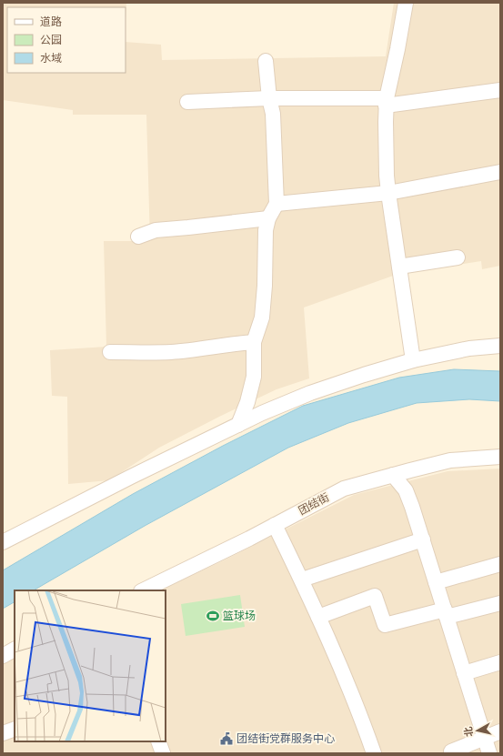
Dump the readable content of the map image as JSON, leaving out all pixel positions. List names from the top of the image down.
{
  "streets": {
    "street": ["团结街"]
  },
  "places": {
    "sports": ["篮球场"],
    "public building": ["团结街党群服务中心"]
  },
  "legend": ["道路", "公园", "水域"],
  "north": "left"
}
